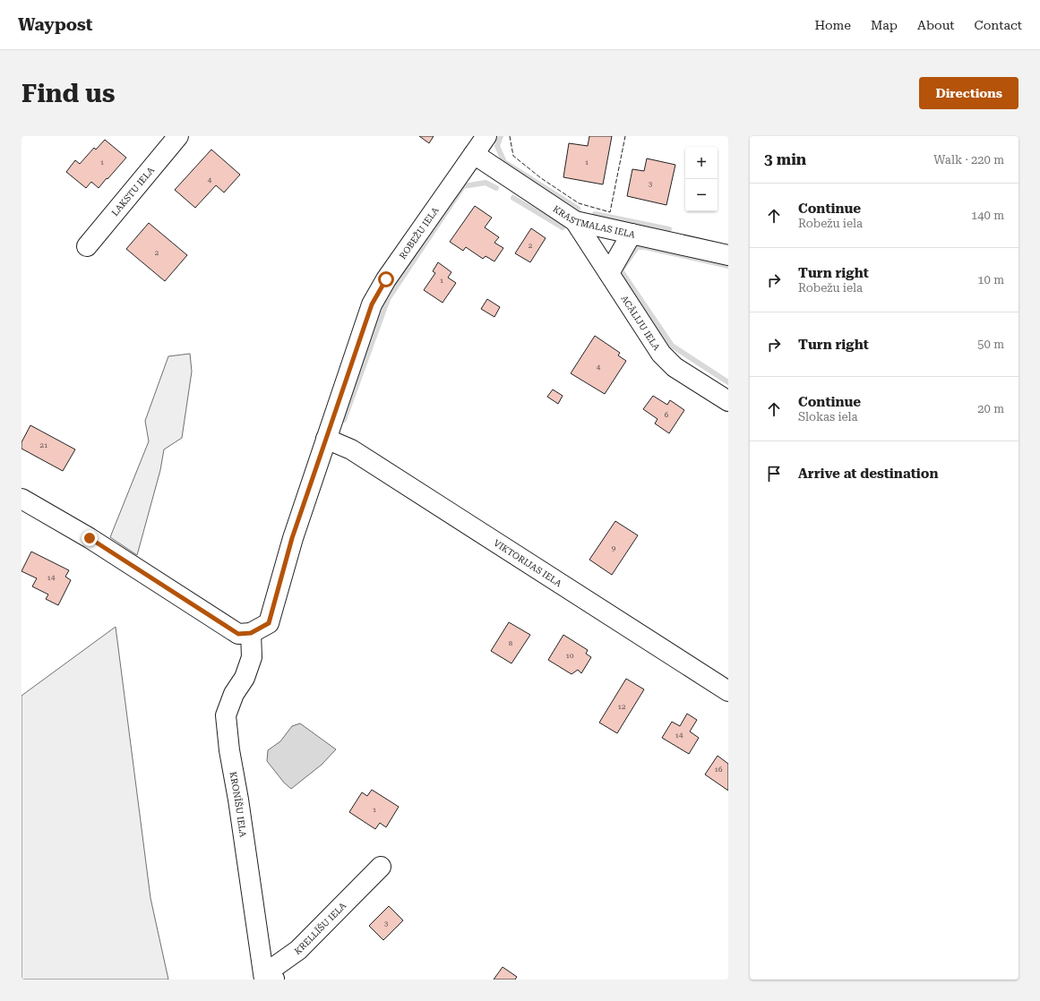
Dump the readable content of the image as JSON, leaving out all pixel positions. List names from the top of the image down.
{
  "streets": {
    "street": [
      "LAKSTU IELA",
      "KRASTMALAS IELA",
      "ROBEŽU IELA",
      "ACĀLIJU IELA",
      "VIKTORIJAS IELA",
      "KRONĪŠU IELA",
      "KRELLĪŠU IELA"
    ]
  },
  "crossings": [
    ["KRASTMALAS IELA", "ROBEŽU IELA"],
    ["KRASTMALAS IELA", "ACĀLIJU IELA"],
    ["ROBEŽU IELA", "VIKTORIJAS IELA"],
    ["ROBEŽU IELA", "KRONĪŠU IELA"],
    ["KRONĪŠU IELA", "KRELLĪŠU IELA"]
  ],
  "house_numbers": [
    "1",
    "1",
    "4",
    "3",
    "2",
    "2",
    "1",
    "4",
    "6",
    "21",
    "9",
    "14",
    "8",
    "10",
    "12",
    "14",
    "16",
    "1",
    "3"
  ],
  "page": {
    "header": "Waypost",
    "nav": [
      "Home",
      "Map",
      "About",
      "Contact"
    ],
    "buttons": "Directions",
    "title": "Find us",
    "heading": ["3 min", "Walk · 220 m"],
    "map_buttons": ["+", "−"],
    "list": [
      ["Continue", "Robežu iela", "140 m"],
      ["Turn right", "Robežu iela", "10 m"],
      ["Turn right", "50 m"],
      ["Continue", "Slokas iela", "20 m"],
      "Arrive at destination"
    ]
  }
}
